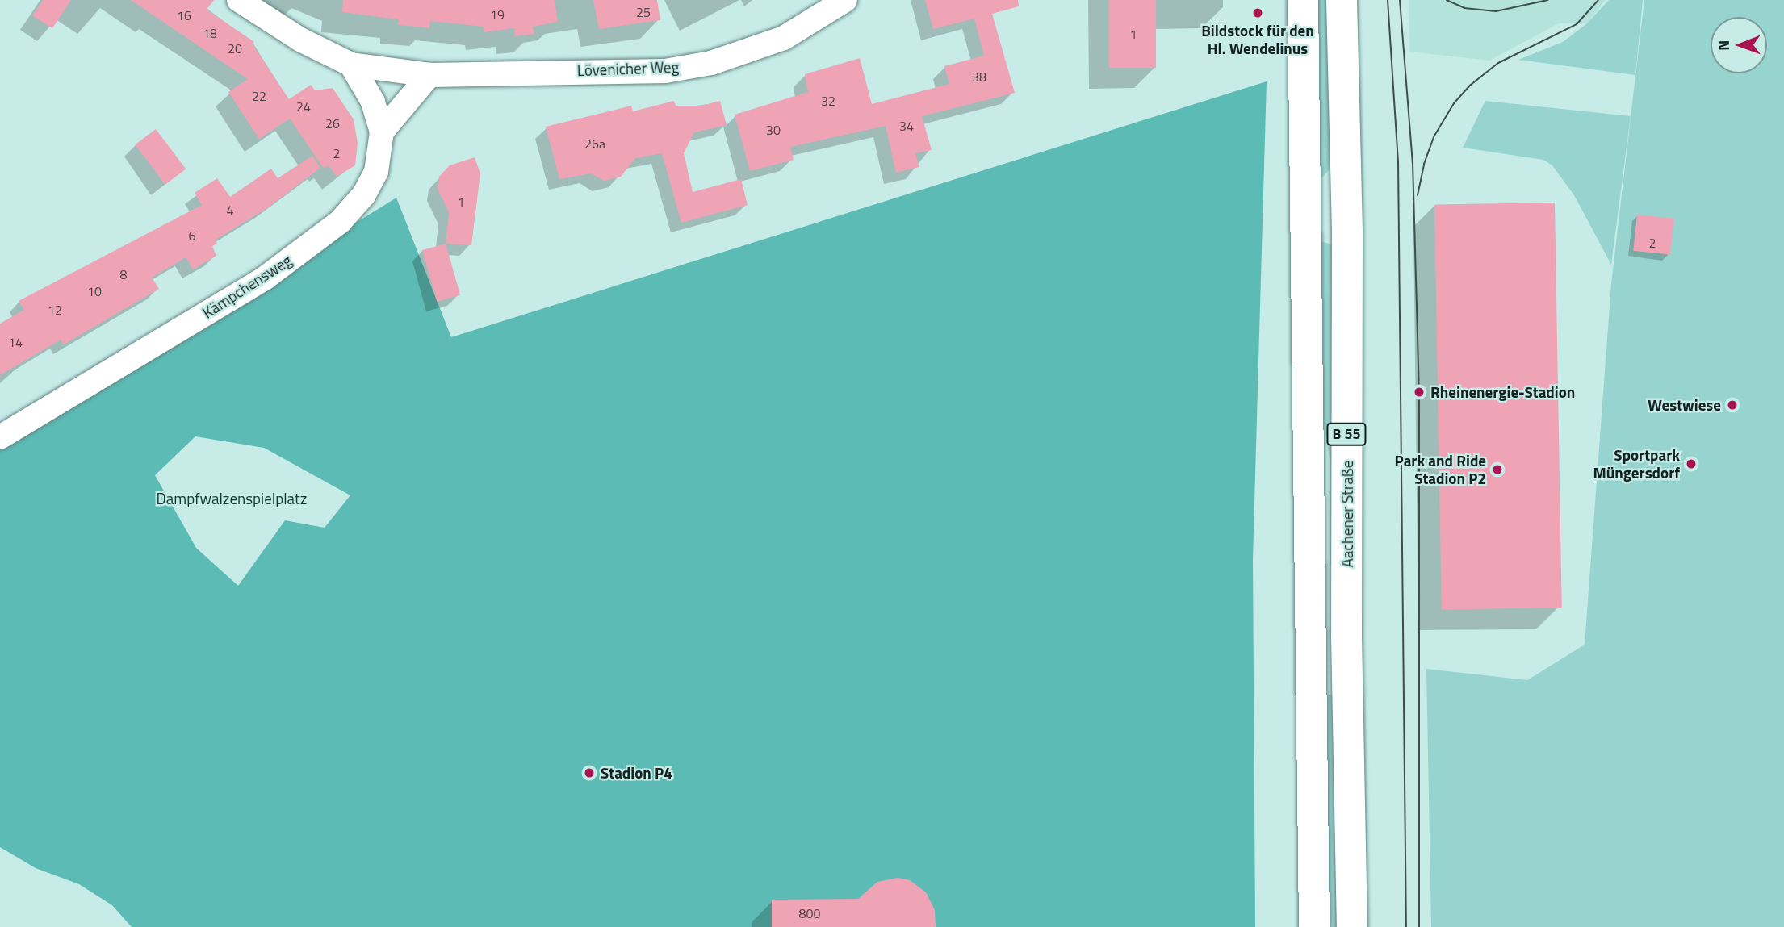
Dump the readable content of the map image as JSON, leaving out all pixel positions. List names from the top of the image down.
{
  "streets": {
    "main road": ["B 55", "Aachener Straße"],
    "street": ["Lövenicher Weg", "Kämpchensweg"]
  },
  "crossings": [
    ["Lövenicher Weg", "Kämpchensweg"]
  ],
  "parks": ["Dampfwalzenspielplatz"],
  "places": [
    "Bildstock für den Hl. Wendelinus",
    "Rheinenergie-Stadion",
    "Westwiese",
    "Sportpark Müngersdorf",
    "Park and Ride Stadion P2",
    "Stadion P4"
  ],
  "house_numbers": [
    "25",
    "19",
    "16",
    "18",
    "1",
    "20",
    "38",
    "22",
    "32",
    "24",
    "26",
    "34",
    "30",
    "26a",
    "2",
    "1",
    "4",
    "6",
    "2",
    "8",
    "10",
    "12",
    "14",
    "800"
  ],
  "north": "left"
}
